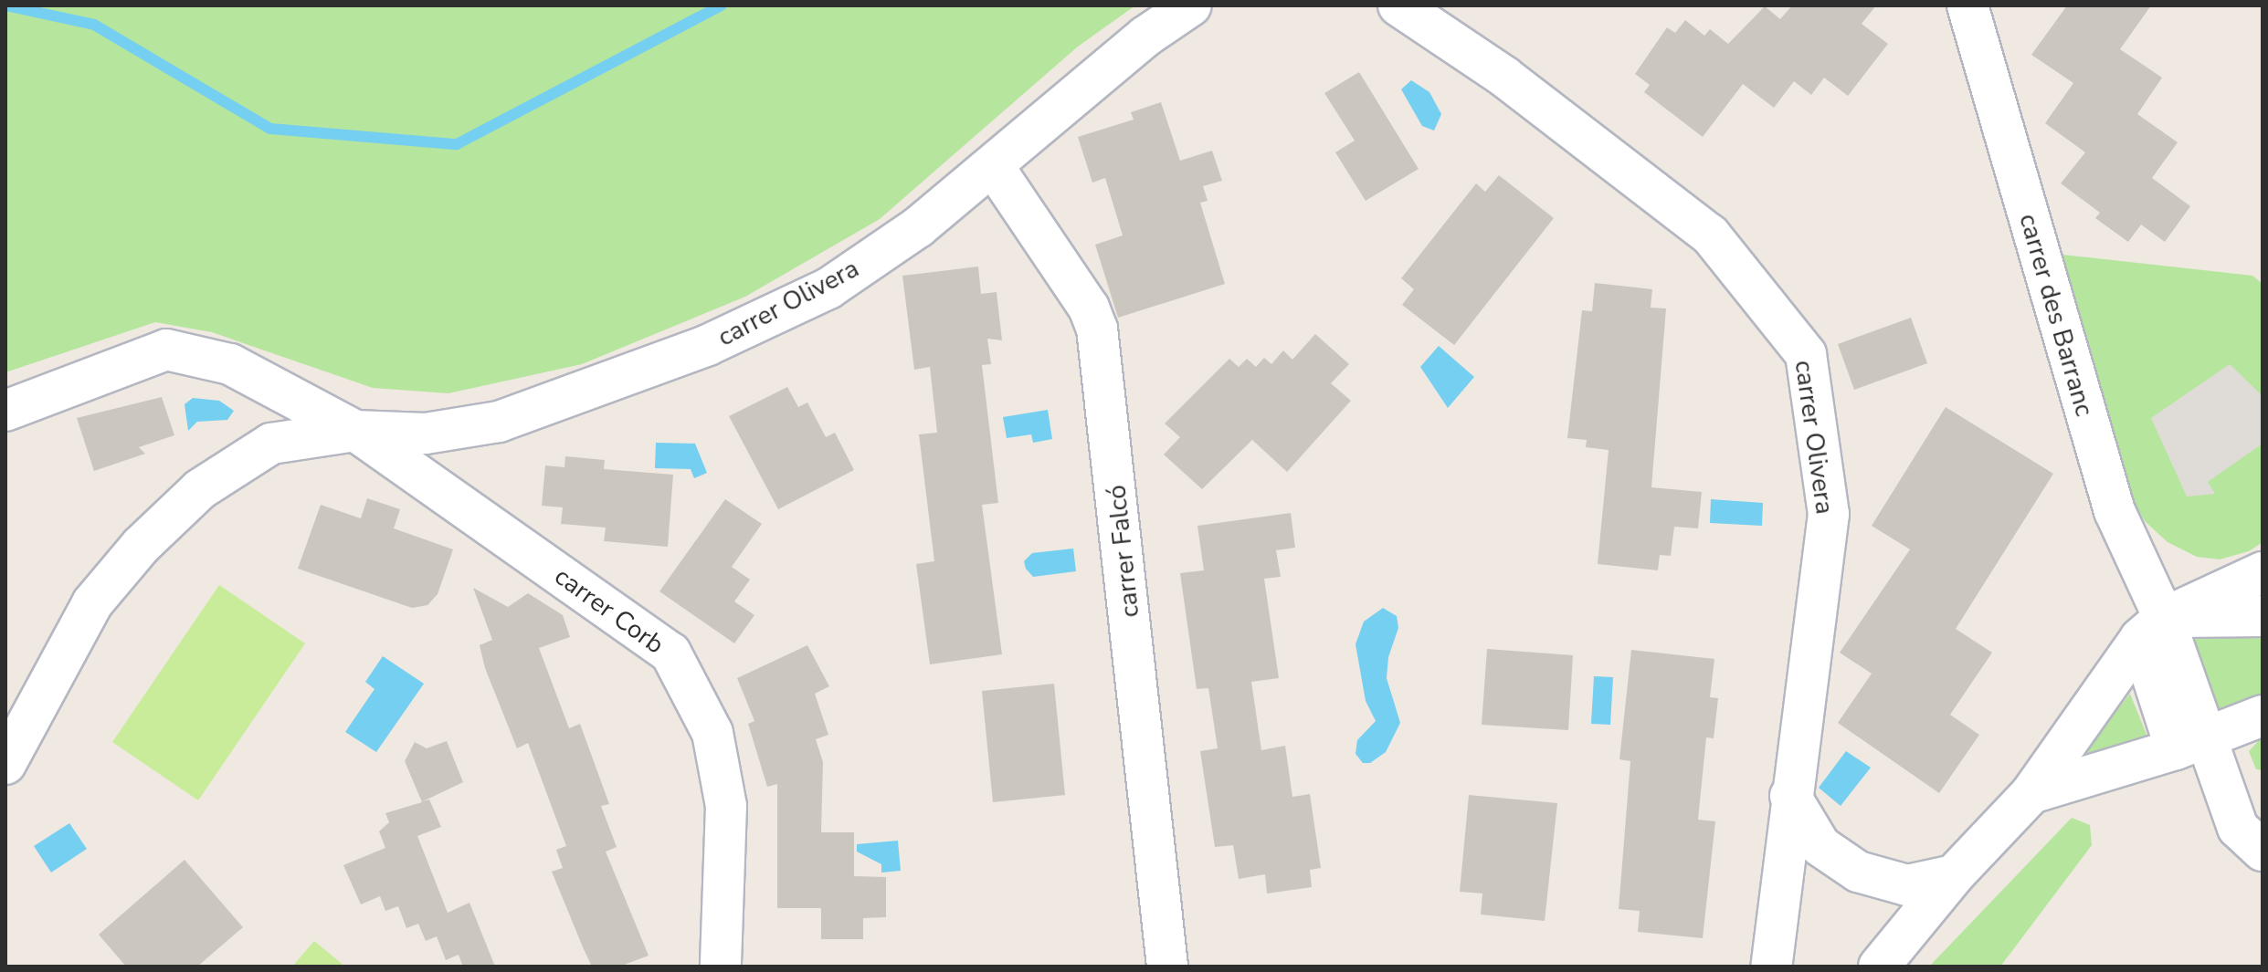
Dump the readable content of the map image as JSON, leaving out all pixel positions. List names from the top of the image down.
{
  "streets": {
    "street": [
      "carrer Olivera",
      "carrer des Barranc",
      "carrer Falcó",
      "carrer Corb"
    ]
  },
  "crossings": [
    ["carrer Olivera", "carrer Falcó"],
    ["carrer Olivera", "carrer Corb"]
  ]
}
